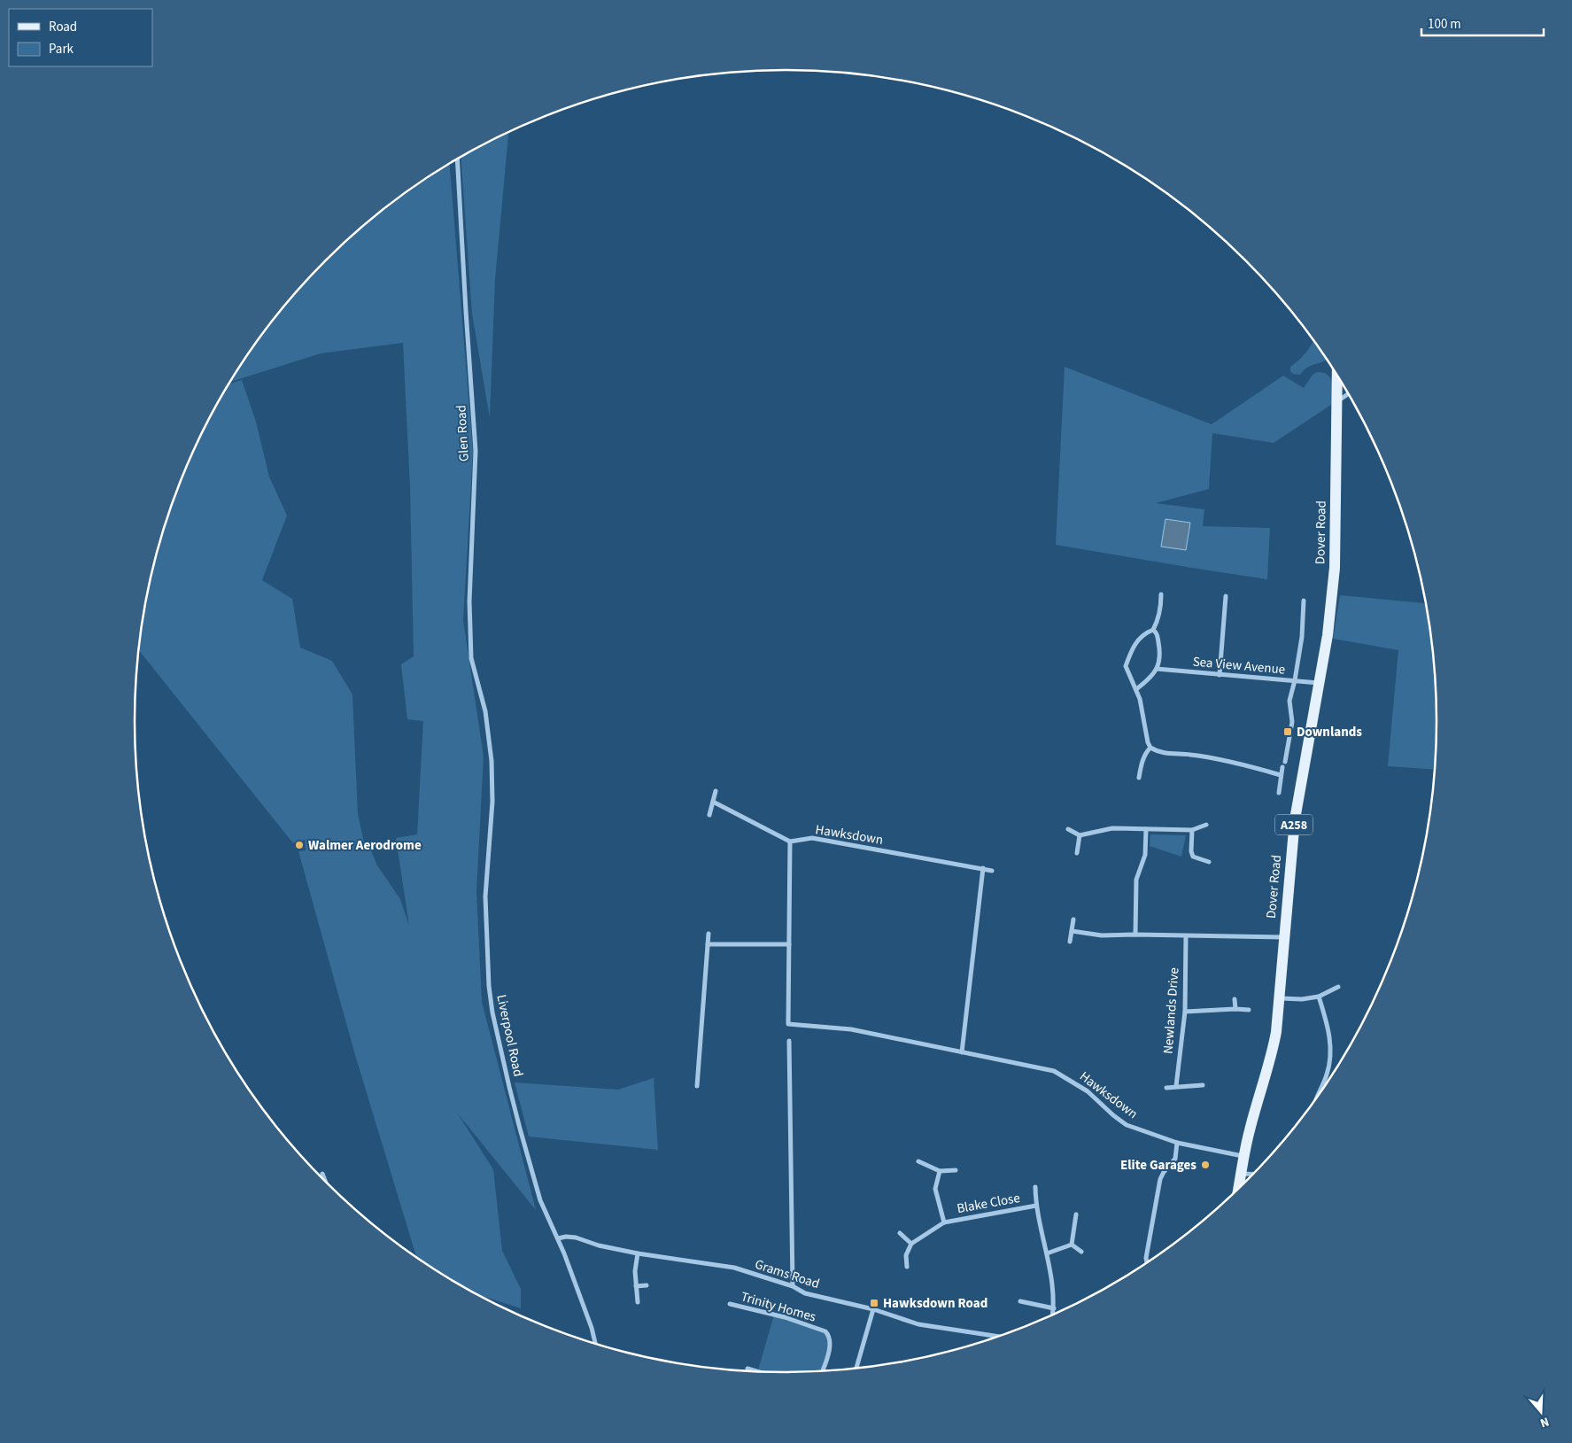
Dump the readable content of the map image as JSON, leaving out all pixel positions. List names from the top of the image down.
{
  "streets": {
    "main road": ["Dover Road", "A258"],
    "street": [
      "Glen Road",
      "Sea View Avenue",
      "Hawksdown",
      "Newlands Drive",
      "Liverpool Road",
      "Blake Close",
      "Grams Road",
      "Trinity Homes"
    ]
  },
  "crossings": [
    ["Glen Road", "Liverpool Road"],
    ["Dover Road", "Sea View Avenue"],
    ["Dover Road", "Hawksdown"],
    ["Liverpool Road", "Grams Road"]
  ],
  "places": {
    "transit": ["Downlands", "Hawksdown Road"],
    "other": ["Walmer Aerodrome", "Elite Garages"]
  },
  "legend": ["Road", "Park"],
  "scale_bar": "100 m",
  "north": "bottom"
}
